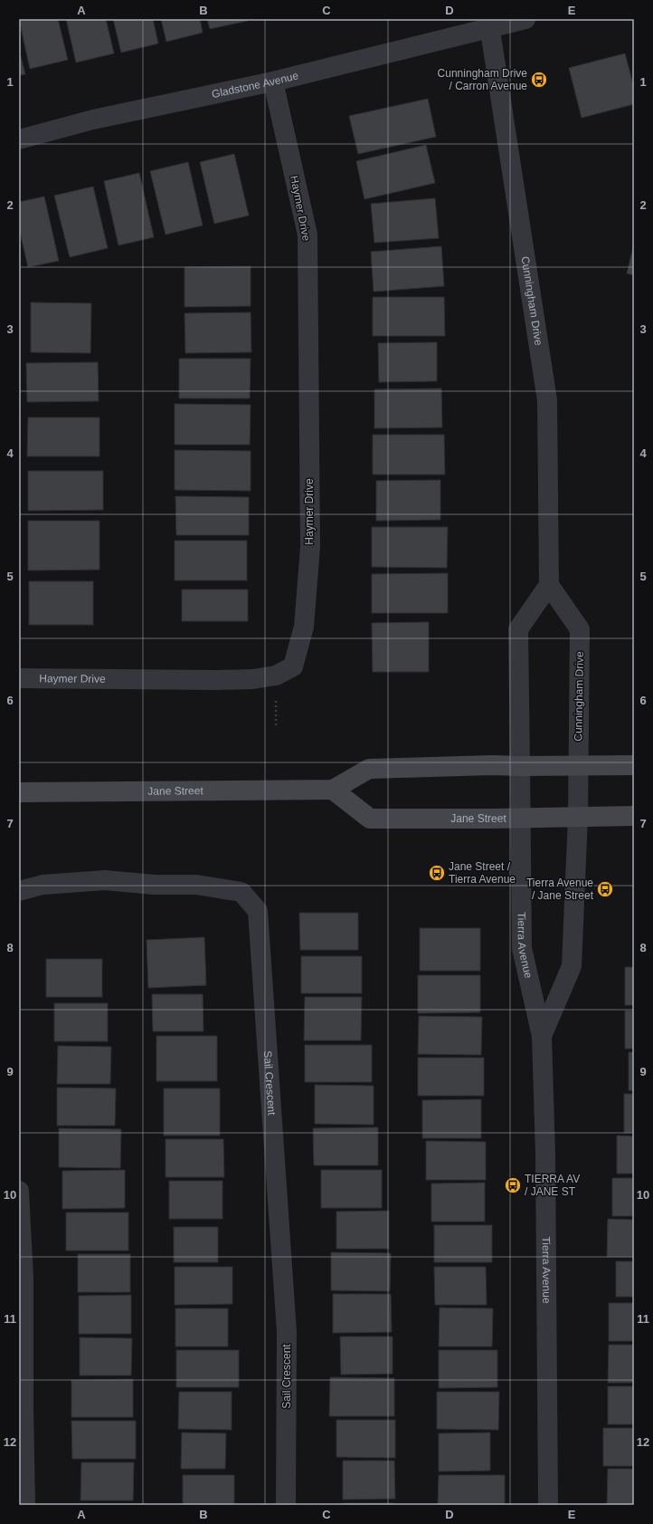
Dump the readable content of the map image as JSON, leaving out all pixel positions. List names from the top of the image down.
{
  "streets": {
    "main road": ["Jane Street"],
    "street": [
      "Gladstone Avenue",
      "Haymer Drive",
      "Cunningham Drive",
      "Tierra Avenue",
      "Sail Crescent"
    ]
  },
  "crossings": [
    ["Gladstone Avenue", "Haymer Drive"],
    ["Gladstone Avenue", "Cunningham Drive"],
    ["Cunningham Drive", "Jane Street"],
    ["Cunningham Drive", "Tierra Avenue"],
    ["Jane Street", "Tierra Avenue"]
  ],
  "places": {
    "bus stop": [
      "Cunningham Drive / Carron Avenue",
      "Jane Street / Tierra Avenue",
      "Tierra Avenue / Jane Street",
      "TIERRA AV / JANE ST"
    ]
  },
  "grid": {
    "columns": [
      "A",
      "B",
      "C",
      "D",
      "E"
    ],
    "rows": [
      "1",
      "2",
      "3",
      "4",
      "5",
      "6",
      "7",
      "8",
      "9",
      "10",
      "11",
      "12"
    ]
  }
}
